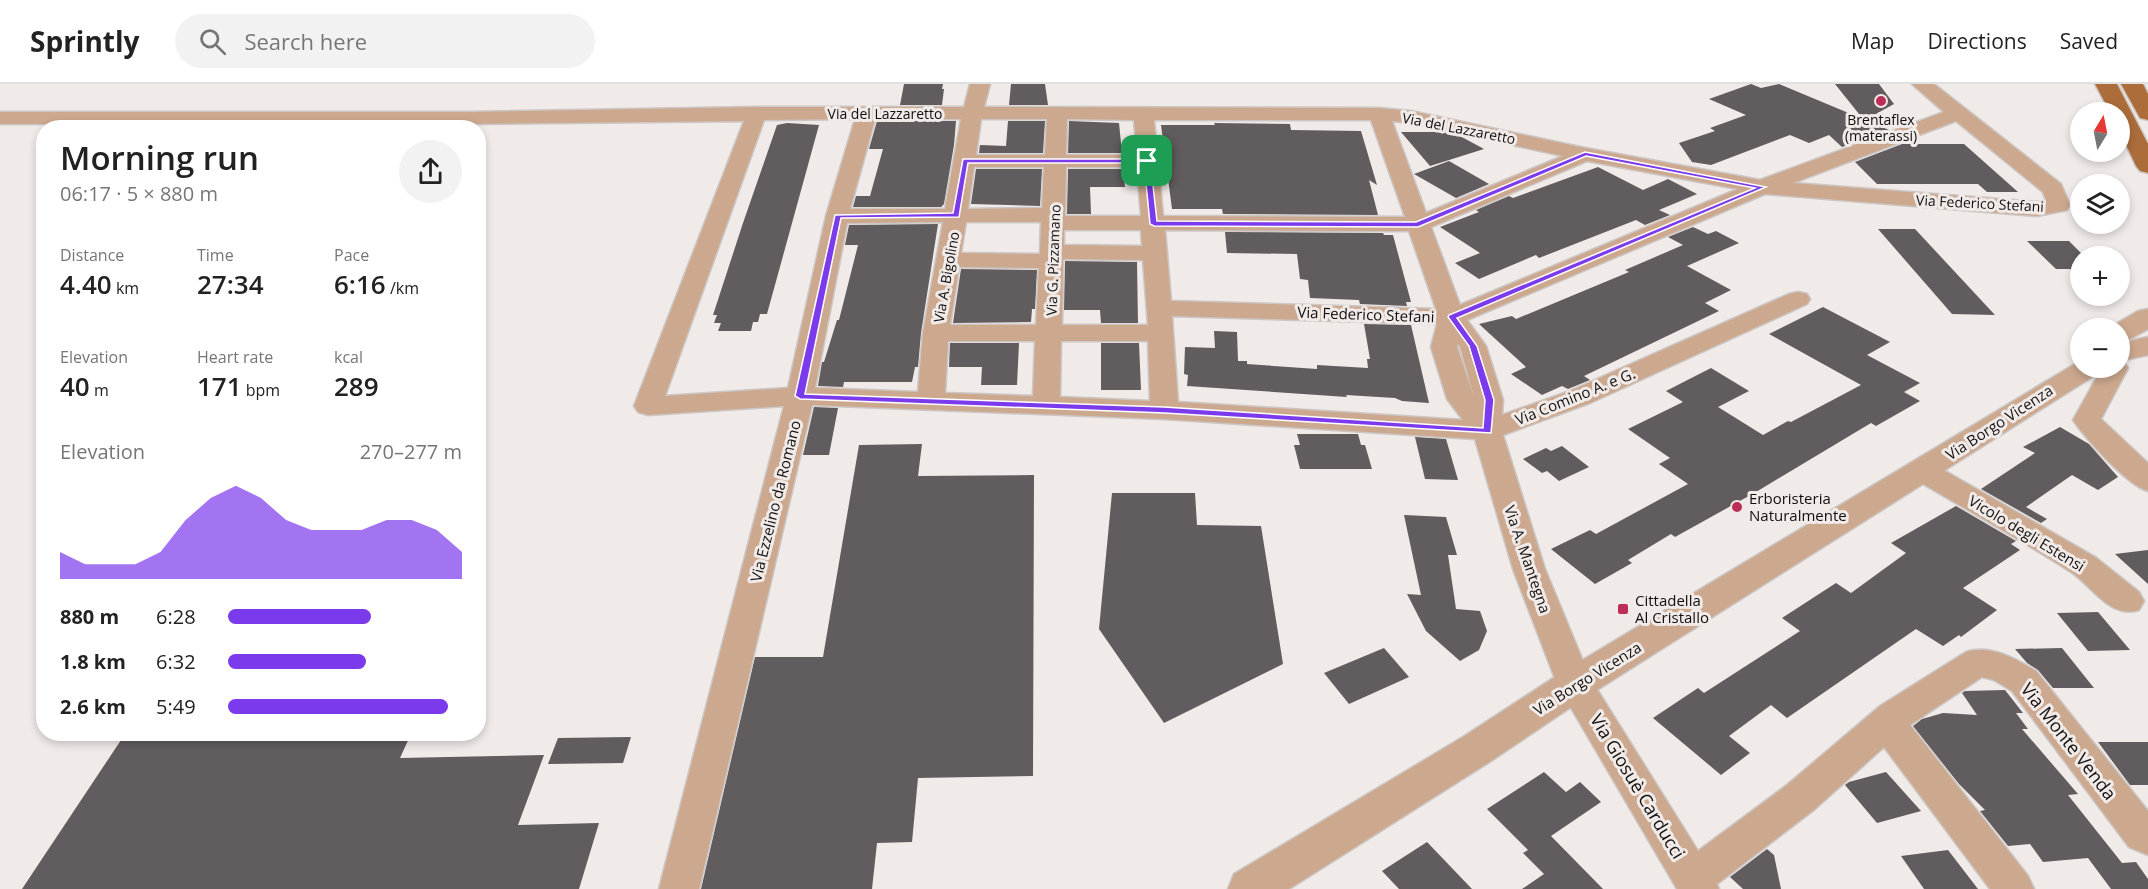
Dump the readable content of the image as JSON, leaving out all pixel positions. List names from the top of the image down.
{
  "streets": {
    "street": [
      "Via del Lazzaretto",
      "Via Federico Stefani",
      "Via G. Pizzamano",
      "Via A. Bigolino",
      "Via Comino A. e G.",
      "Via Borgo Vicenza",
      "Via Ezzelino da Romano",
      "Vicolo degli Estensi",
      "Via A. Mantegna",
      "Via Monte Venda",
      "Via Giosuè Carducci"
    ]
  },
  "crossings": [
    ["Via del Lazzaretto", "Via Federico Stefani"],
    ["Via del Lazzaretto", "Via G. Pizzamano"],
    ["Via del Lazzaretto", "Via A. Bigolino"],
    ["Via del Lazzaretto", "Via Comino A. e G."],
    ["Via del Lazzaretto", "Via Ezzelino da Romano"],
    ["Via Federico Stefani", "Via G. Pizzamano"],
    ["Via Federico Stefani", "Via A. Bigolino"],
    ["Via Federico Stefani", "Via A. Mantegna"],
    ["Via G. Pizzamano", "Via Comino A. e G."],
    ["Via A. Bigolino", "Via Comino A. e G."],
    ["Via Comino A. e G.", "Via Ezzelino da Romano"],
    ["Via Comino A. e G.", "Via A. Mantegna"],
    ["Via Borgo Vicenza", "Vicolo degli Estensi"],
    ["Via Borgo Vicenza", "Via A. Mantegna"],
    ["Via Borgo Vicenza", "Via Giosuè Carducci"],
    ["Via A. Mantegna", "Via Giosuè Carducci"],
    ["Via Monte Venda", "Via Giosuè Carducci"]
  ],
  "places": {
    "other": ["Brentaflex (materassi)", "Erboristeria Naturalmente"],
    "transit": ["Cittadella Al Cristallo"]
  },
  "north": "top",
  "page": {
    "header": "Sprintly",
    "search": "Search here",
    "nav": ["Map", "Directions", "Saved"],
    "map_buttons": ["+", "−"],
    "heading": ["Morning run", "06:17 · 5 × 880 m"],
    "stats": [
      ["Distance", "4.40 km"],
      ["Time", "27:34"],
      ["Pace", "6:16 /km"],
      ["Elevation", "40 m"],
      ["Heart rate", "171 bpm"],
      ["kcal", "289"]
    ],
    "chart": ["Elevation", "270–277 m"],
    "list": [
      {
        "name": "880 m",
        "note": "6:28"
      },
      {
        "name": "1.8 km",
        "note": "6:32"
      },
      {
        "name": "2.6 km",
        "note": "5:49"
      }
    ]
  }
}
